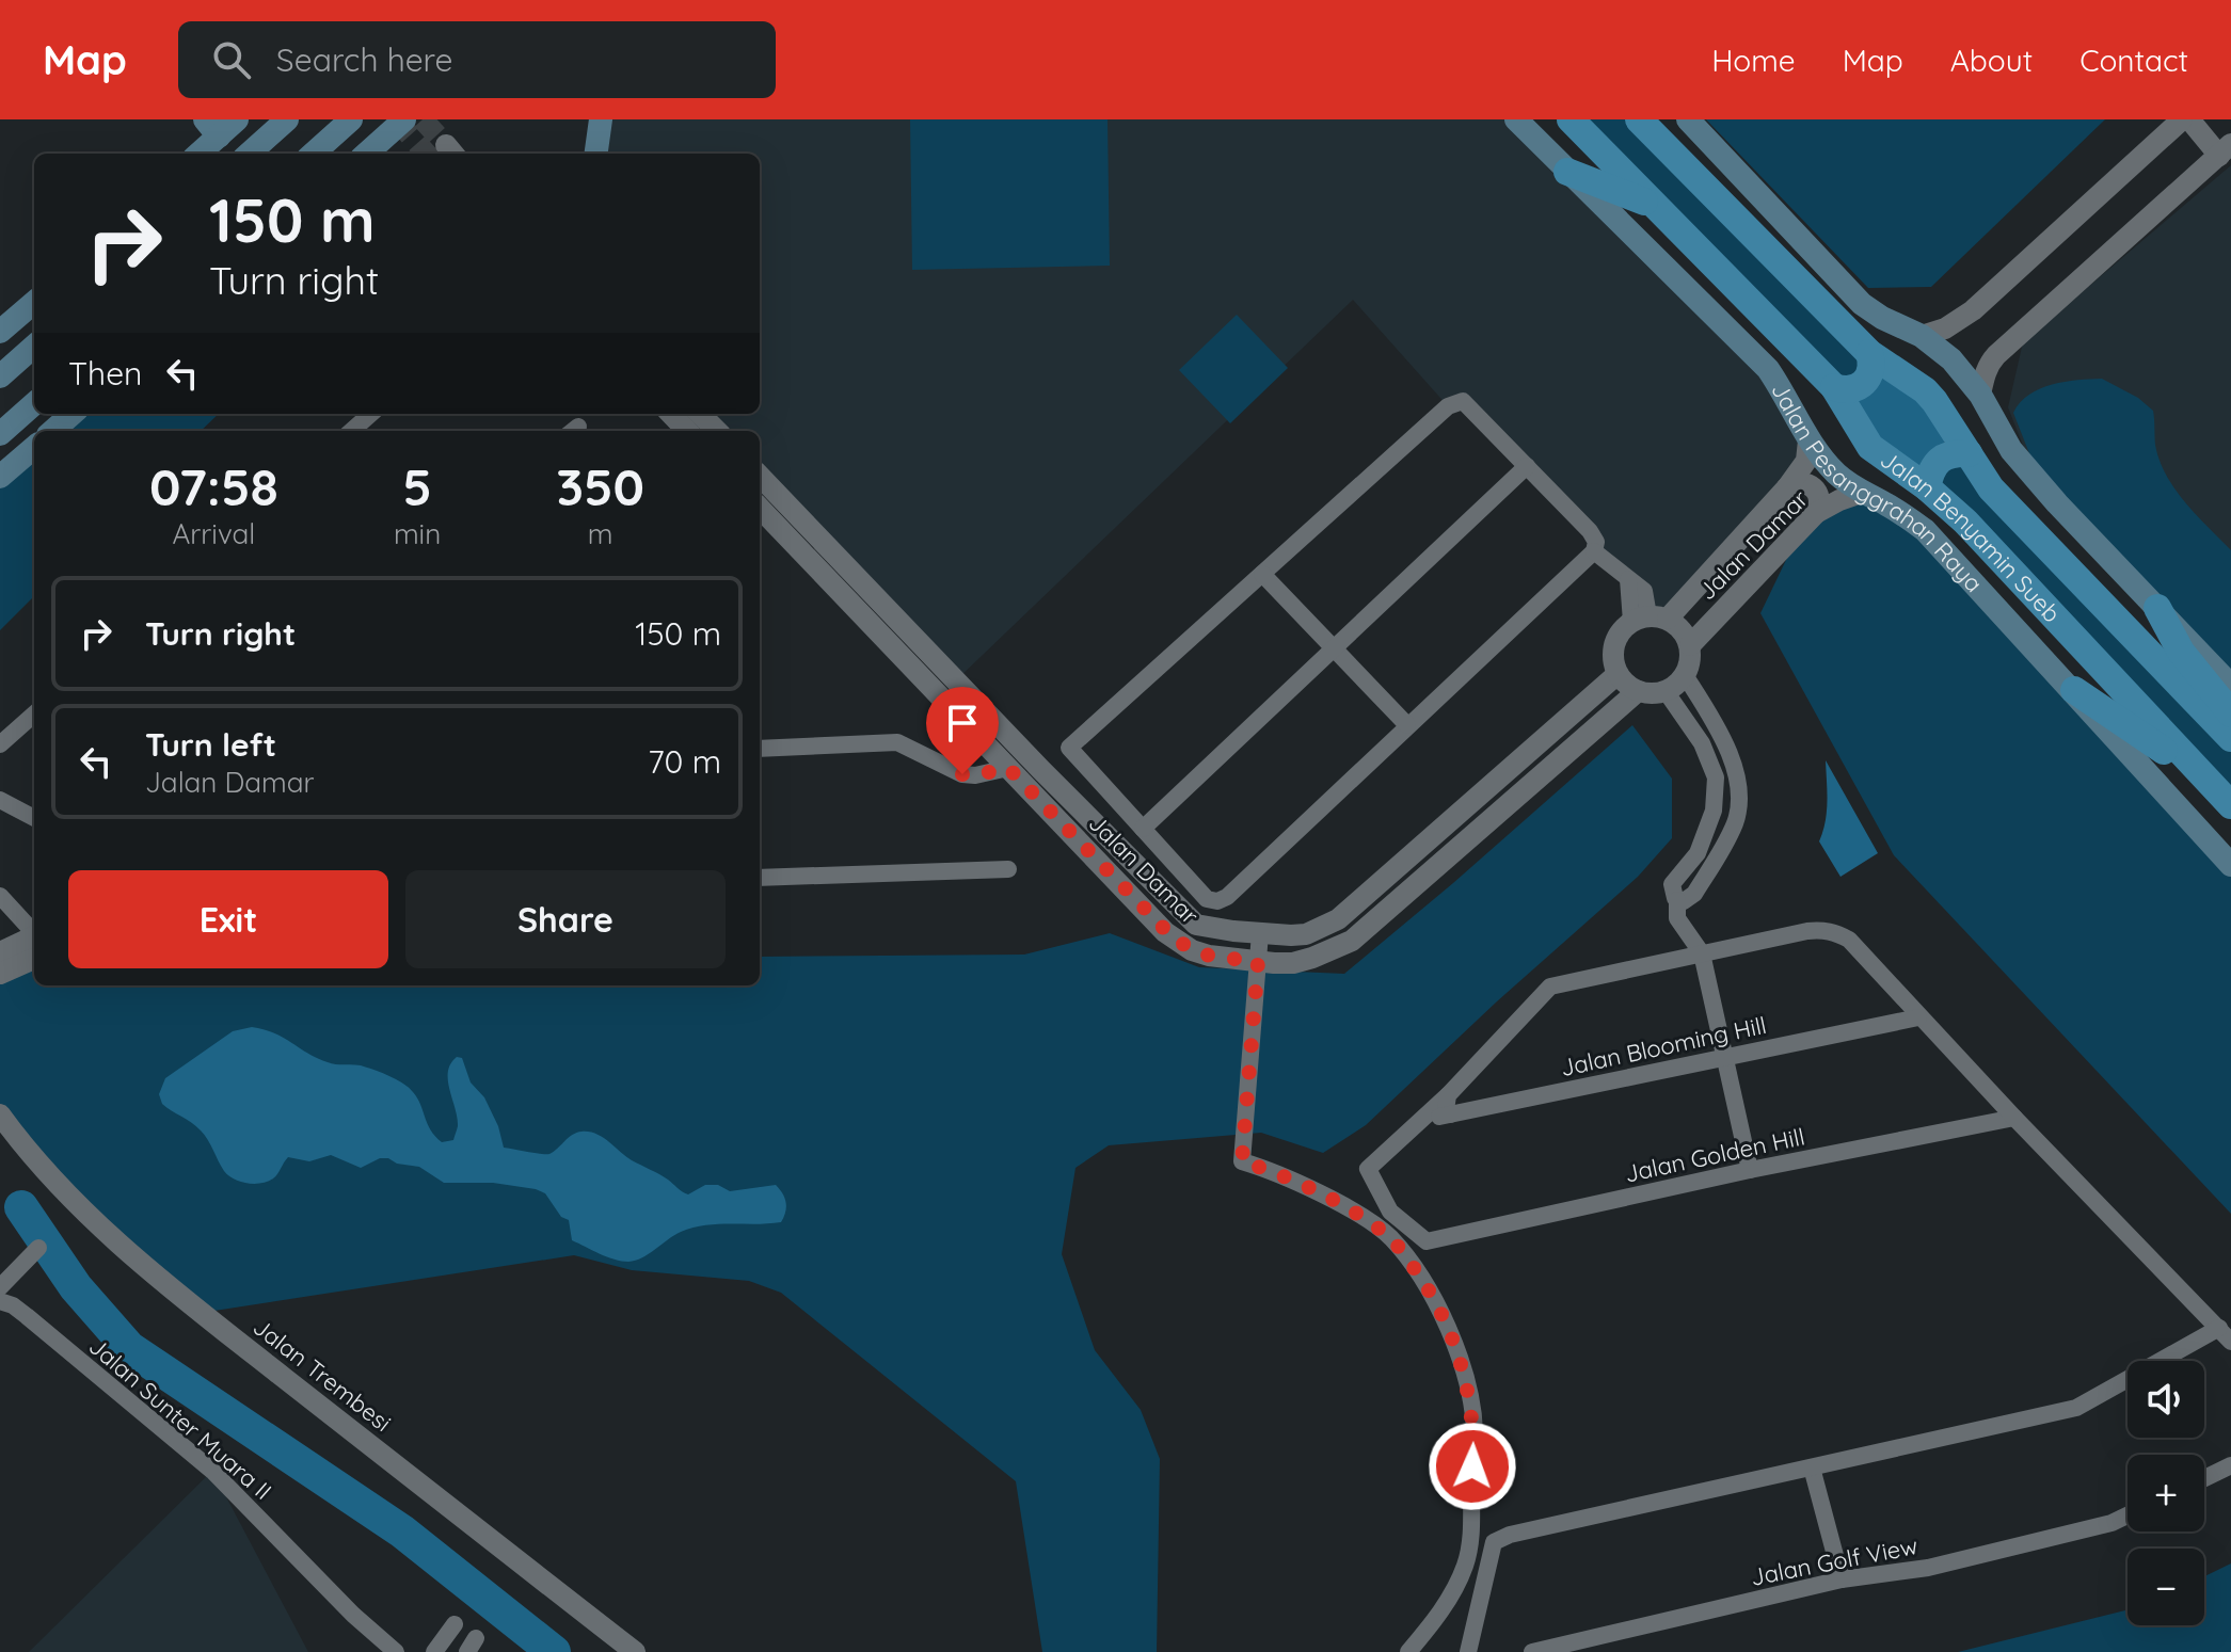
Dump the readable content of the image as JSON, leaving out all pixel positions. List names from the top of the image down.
{
  "streets": {
    "main road": ["Jalan Pesanggrahan Raya", "Jalan Benyamin Sueb"],
    "street": [
      "Jalan Damar",
      "Jalan Blooming Hill",
      "Jalan Golden Hill",
      "Jalan Trembesi",
      "Jalan Sunter Muara II",
      "Jalan Golf View"
    ]
  },
  "crossings": [
    ["Jalan Pesanggrahan Raya", "Jalan Damar"],
    ["Jalan Blooming Hill", "Jalan Golden Hill"]
  ],
  "page": {
    "header": "Map",
    "search": "Search here",
    "nav": [
      "Home",
      "Map",
      "About",
      "Contact"
    ],
    "turn": ["150 m", "Turn right"],
    "then": "Then",
    "eta": [
      "07:58",
      "Arrival",
      "5",
      "min",
      "350",
      "m"
    ],
    "list": [
      {
        "name": "Turn right",
        "value": "150 m"
      },
      {
        "name": "Turn left",
        "note": "Jalan Damar",
        "value": "70 m"
      }
    ],
    "buttons": ["Exit", "Share"],
    "map_buttons": ["+", "−"]
  }
}
